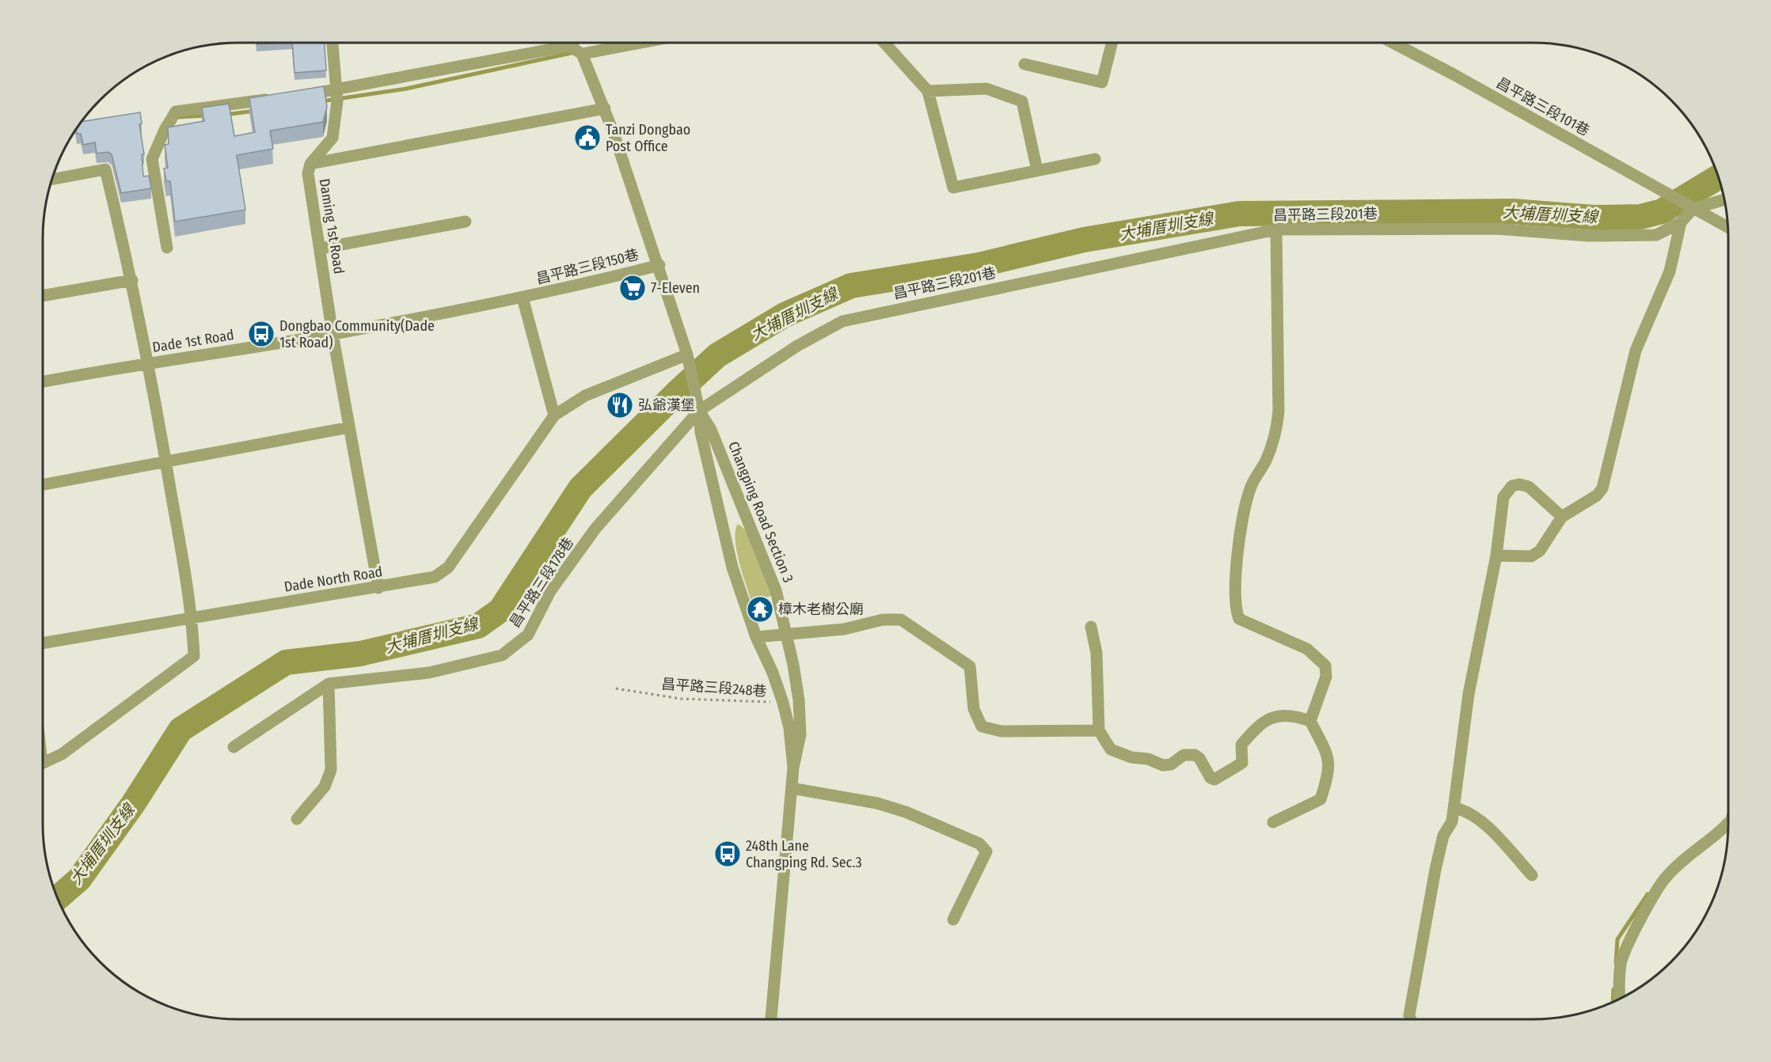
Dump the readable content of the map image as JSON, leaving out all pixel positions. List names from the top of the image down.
{
  "streets": {
    "street": [
      "昌平路三段101巷",
      "昌平路三段201巷",
      "Daming 1st Road",
      "昌平路三段150巷",
      "Dade 1st Road",
      "Changping Road Section 3",
      "Dade North Road",
      "昌平路三段178巷"
    ],
    "path": ["昌平路三段248巷"]
  },
  "crossings": [
    ["昌平路三段101巷", "昌平路三段201巷"],
    ["昌平路三段201巷", "Changping Road Section 3"],
    ["昌平路三段201巷", "昌平路三段178巷"],
    ["Daming 1st Road", "Dade 1st Road"],
    ["Daming 1st Road", "Changping Road Section 3"],
    ["Daming 1st Road", "Dade North Road"],
    ["昌平路三段150巷", "Dade 1st Road"],
    ["昌平路三段150巷", "Changping Road Section 3"],
    ["Changping Road Section 3", "昌平路三段178巷"],
    ["Changping Road Section 3", "昌平路三段248巷"]
  ],
  "water": ["大埔厝圳支線"],
  "places": {
    "public building": ["Tanzi Dongbao Post Office"],
    "supermarket": ["7-Eleven"],
    "bus stop": ["Dongbao Community(Dade 1st Road)", "248th Lane Changping Rd. Sec.3"],
    "restaurant": ["弘爺漢堡"],
    "temple": ["樟木老樹公廟"]
  }
}
